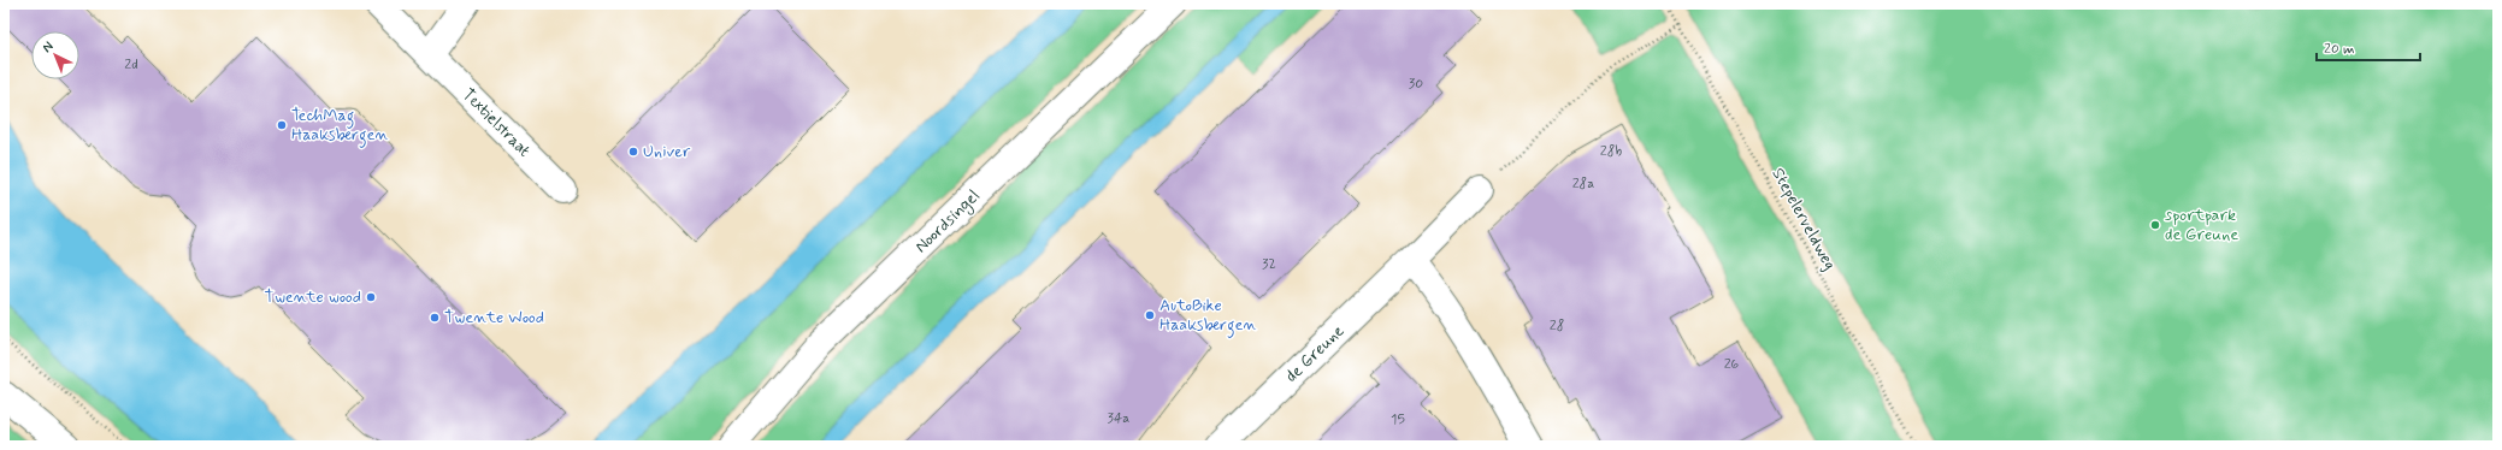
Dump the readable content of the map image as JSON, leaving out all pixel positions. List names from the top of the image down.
{
  "streets": {
    "street": ["Textielstraat", "Noordsingel", "de Greune"],
    "path": ["Stepelerveldweg"]
  },
  "places": [
    "TechMag Haaksbergen",
    "Univer",
    "sportpark de Greune",
    "Twente wood",
    "AutoBike Haaksbergen",
    "Twente Wood"
  ],
  "house_numbers": [
    "2d",
    "30",
    "28b",
    "28a",
    "32",
    "28",
    "26",
    "34a",
    "15"
  ],
  "scale_bar": "20 m",
  "north": "top left"
}
